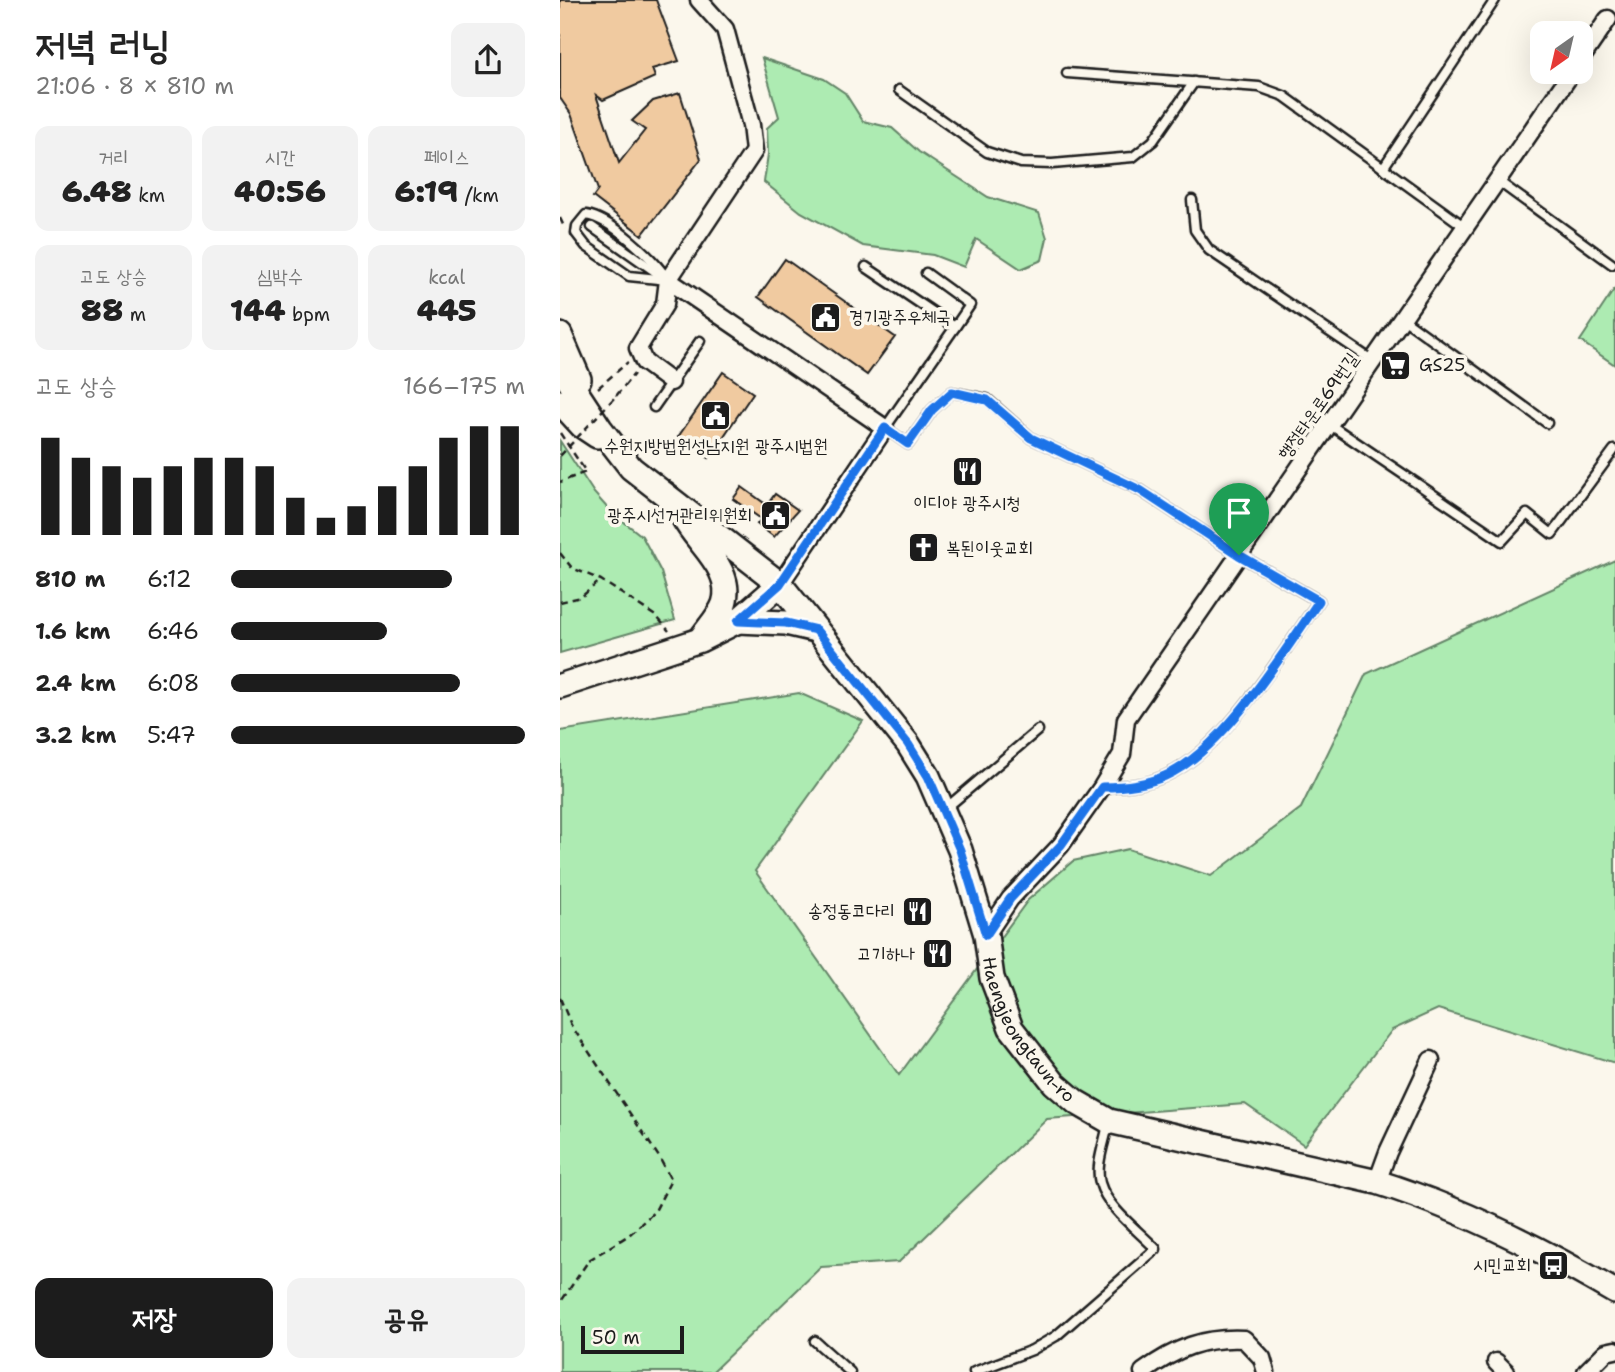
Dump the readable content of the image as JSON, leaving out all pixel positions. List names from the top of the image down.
{
  "streets": {
    "street": ["행정타운로69번길", "Haengjeongtaun-ro"]
  },
  "crossings": [
    ["행정타운로69번길", "Haengjeongtaun-ro"]
  ],
  "places": {
    "public building": ["경기광주우체국", "수원지방법원성남지원 광주시법원", "광주시선거관리위원회"],
    "supermarket": ["GS25"],
    "restaurant": ["이디야 광주시청", "송정동코다리", "고기하나"],
    "church": ["복된이웃교회"],
    "bus stop": ["시민교회"]
  },
  "scale_bar": "50 m",
  "north": "bottom left",
  "page": {
    "heading": ["저녁 러닝", "21:06 · 8 × 810 m"],
    "stats": [
      ["거리", "6.48 km"],
      ["시간", "40:56"],
      ["페이스", "6:19 /km"],
      ["고도 상승", "88 m"],
      ["심박수", "144 bpm"],
      ["kcal", "445"]
    ],
    "chart": ["고도 상승", "166–175 m"],
    "list": [
      {
        "name": "810 m",
        "note": "6:12"
      },
      {
        "name": "1.6 km",
        "note": "6:46"
      },
      {
        "name": "2.4 km",
        "note": "6:08"
      },
      {
        "name": "3.2 km",
        "note": "5:47"
      }
    ],
    "buttons": ["저장", "공유"],
    "scale": "50 m"
  }
}
